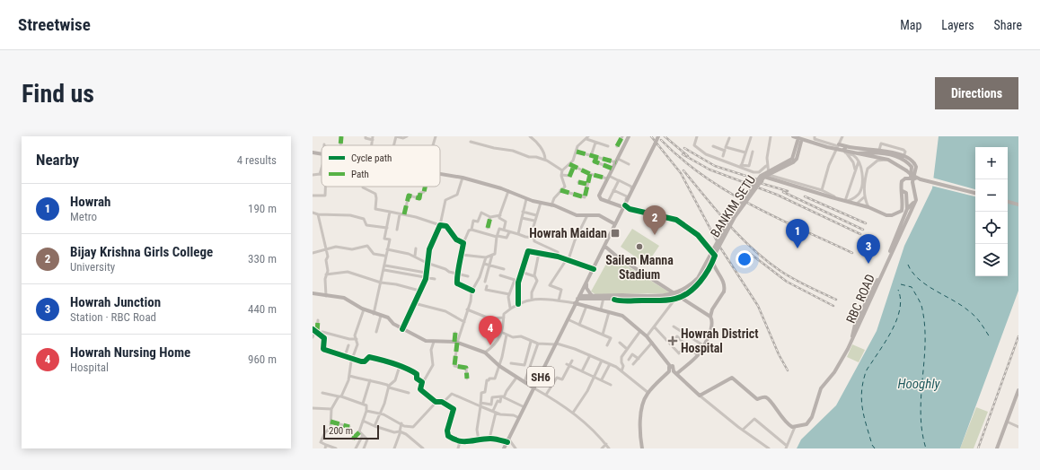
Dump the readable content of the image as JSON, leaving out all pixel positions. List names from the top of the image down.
{
  "streets": {
    "main road": ["BANKIM SETU", "RBC ROAD", "SH6"]
  },
  "crossings": [
    ["BANKIM SETU", "SH6"]
  ],
  "water": ["Hooghly"],
  "places": {
    "transit": ["Howrah Maidan"],
    "other": ["Sailen Manna Stadium"],
    "health": ["Howrah District Hospital"]
  },
  "legend": ["Cycle path", "Path"],
  "scale_bar": "200 m",
  "page": {
    "header": "Streetwise",
    "nav": ["Map", "Layers", "Share"],
    "buttons": "Directions",
    "title": "Find us",
    "heading": ["Nearby", "4 results"],
    "map_buttons": ["+", "−"],
    "list": [
      {
        "mark": "1",
        "name": "Howrah",
        "note": "Metro",
        "value": "190 m"
      },
      {
        "mark": "2",
        "name": "Bijay Krishna Girls College",
        "note": "University",
        "value": "330 m"
      },
      {
        "mark": "3",
        "name": "Howrah Junction",
        "note": "Station · RBC Road",
        "value": "440 m"
      },
      {
        "mark": "4",
        "name": "Howrah Nursing Home",
        "note": "Hospital",
        "value": "960 m"
      }
    ],
    "pins": [
      "2",
      "1",
      "3",
      "4"
    ],
    "scale": "200 m"
  }
}
